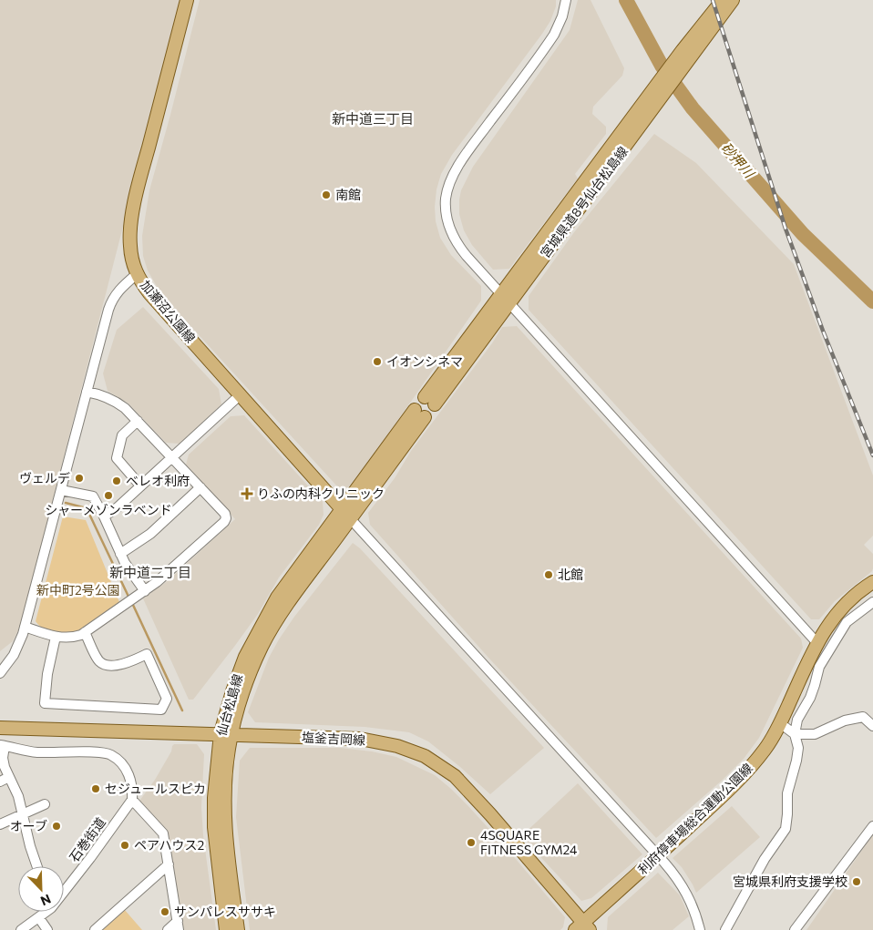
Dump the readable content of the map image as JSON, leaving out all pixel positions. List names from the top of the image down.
{
  "streets": {
    "main road": [
      "宮城県道8号仙台松島線",
      "加瀬沼公園線",
      "仙台松島線",
      "塩釜吉岡線",
      "利府停車場総合運動公園線"
    ],
    "street": ["石巻街道"]
  },
  "crossings": [
    ["加瀬沼公園線", "仙台松島線"],
    ["仙台松島線", "塩釜吉岡線"],
    ["塩釜吉岡線", "利府停車場総合運動公園線"]
  ],
  "districts": ["新中道三丁目", "新中道二丁目"],
  "water": ["砂押川"],
  "parks": ["新中町2号公園"],
  "places": {
    "other": [
      "南館",
      "イオンシネマ",
      "ヴェルデ",
      "ベレオ利府",
      "シャーメゾンラベンド",
      "北館",
      "セジュールスピカ",
      "オーブ",
      "4SQUARE FITNESS GYM24",
      "ペアハウス2",
      "宮城県利府支援学校",
      "サンパレスササキ"
    ],
    "health": ["りふの内科クリニック"]
  },
  "north": "bottom right"
}
